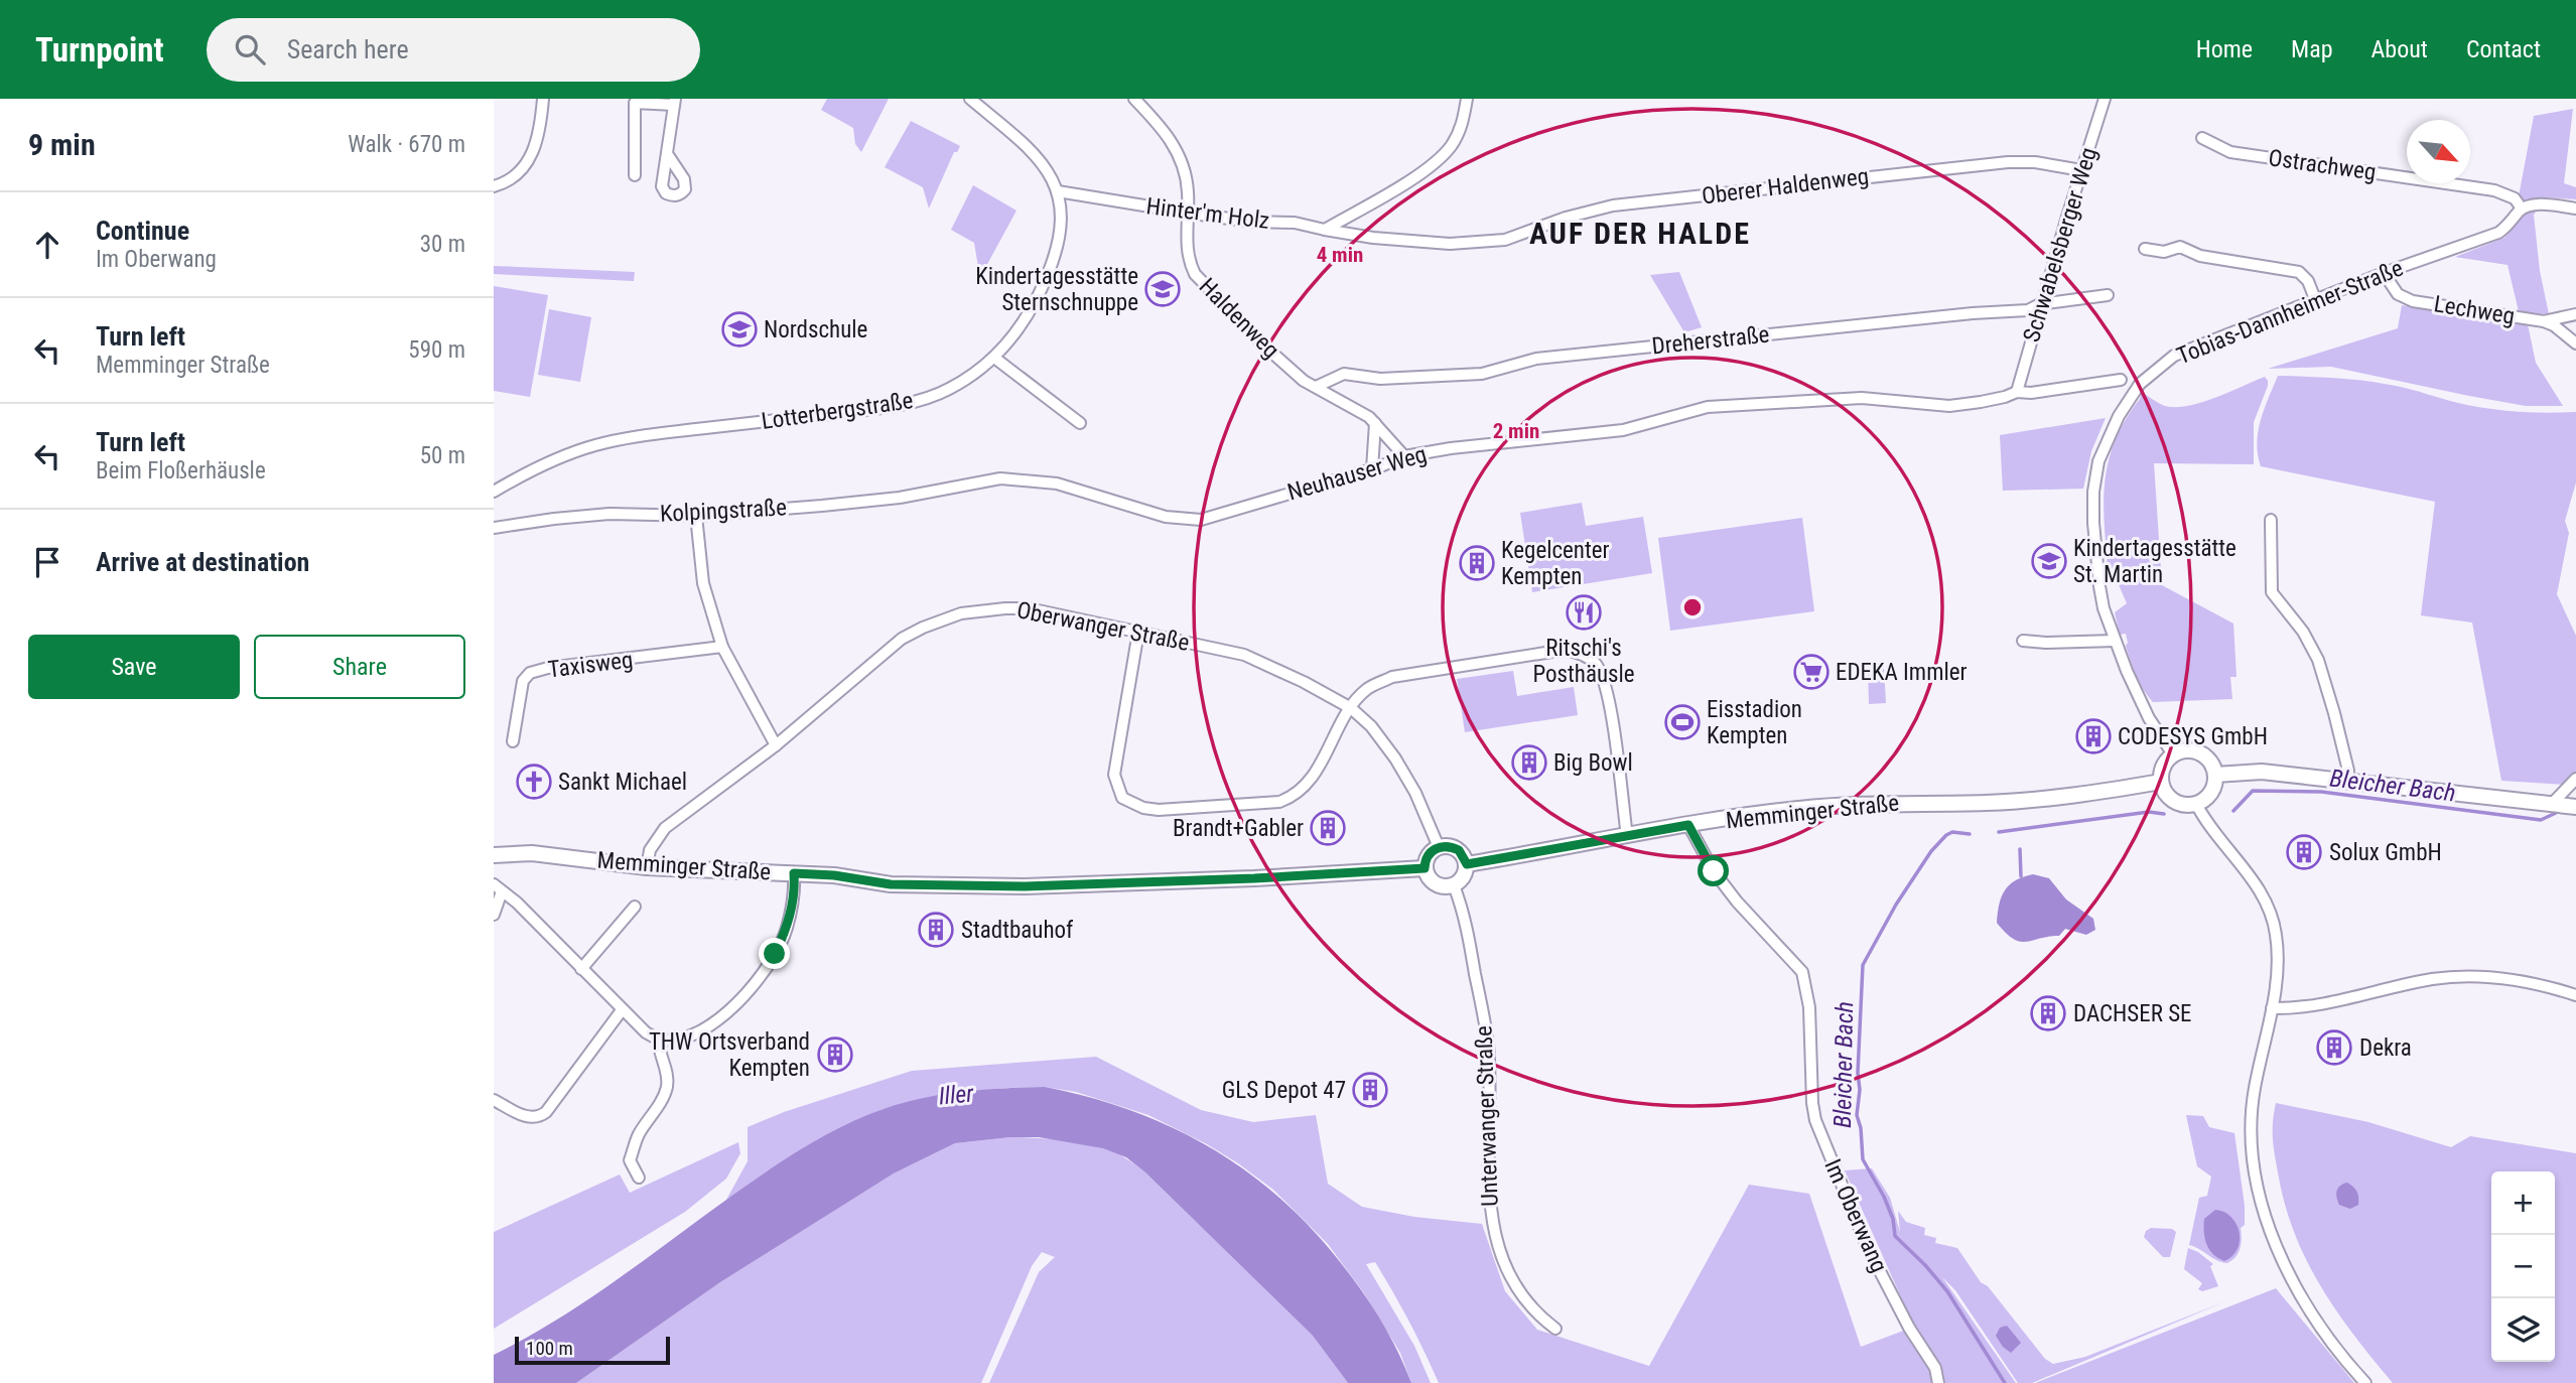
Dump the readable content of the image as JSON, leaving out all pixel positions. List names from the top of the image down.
{
  "streets": {
    "main road": ["Memminger Straße"],
    "street": [
      "Ostrachweg",
      "Oberer Haldenweg",
      "Hinter'm Holz",
      "Schwabelsberger Weg",
      "Lechweg",
      "Tobias-Dannheimer-Straße",
      "Haldenweg",
      "Dreherstraße",
      "Lotterbergstraße",
      "Neuhauser Weg",
      "Kolpingstraße",
      "Oberwanger Straße",
      "Taxisweg",
      "Unterwanger Straße",
      "Im Oberwang"
    ]
  },
  "crossings": [
    ["Ostrachweg", "Tobias-Dannheimer-Straße"],
    ["Oberer Haldenweg", "Hinter'm Holz"],
    ["Oberer Haldenweg", "Schwabelsberger Weg"],
    ["Hinter'm Holz", "Haldenweg"],
    ["Hinter'm Holz", "Lotterbergstraße"],
    ["Schwabelsberger Weg", "Dreherstraße"],
    ["Schwabelsberger Weg", "Neuhauser Weg"],
    ["Lechweg", "Tobias-Dannheimer-Straße"],
    ["Tobias-Dannheimer-Straße", "Memminger Straße"],
    ["Haldenweg", "Dreherstraße"],
    ["Haldenweg", "Neuhauser Weg"],
    ["Neuhauser Weg", "Kolpingstraße"],
    ["Oberwanger Straße", "Memminger Straße"],
    ["Oberwanger Straße", "Unterwanger Straße"],
    ["Memminger Straße", "Unterwanger Straße"],
    ["Memminger Straße", "Im Oberwang"]
  ],
  "districts": ["AUF DER HALDE"],
  "water": ["Bleicher Bach", "Iller"],
  "places": {
    "school or university": ["Kindertagesstätte Sternschnuppe", "Nordschule", "Kindertagesstätte St. Martin"],
    "building": [
      "Kegelcenter Kempten",
      "CODESYS GmbH",
      "Big Bowl",
      "Brandt+Gabler",
      "Solux GmbH",
      "Stadtbauhof",
      "DACHSER SE",
      "Dekra",
      "THW Ortsverband Kempten",
      "GLS Depot 47"
    ],
    "restaurant": ["Ritschi's Posthäusle"],
    "supermarket": ["EDEKA Immler"],
    "sports": ["Eisstadion Kempten"],
    "church": ["Sankt Michael"]
  },
  "scale_bar": "100 m",
  "north": "bottom right",
  "page": {
    "header": "Turnpoint",
    "search": "Search here",
    "nav": [
      "Home",
      "Map",
      "About",
      "Contact"
    ],
    "heading": ["9 min", "Walk · 670 m"],
    "list": [
      ["Continue", "Im Oberwang", "30 m"],
      ["Turn left", "Memminger Straße", "590 m"],
      ["Turn left", "Beim Floßerhäusle", "50 m"],
      "Arrive at destination"
    ],
    "buttons": ["Save", "Share"],
    "map_buttons": ["+", "−"],
    "scale": "100 m"
  },
  "rings": ["4 min", "2 min"]
}
